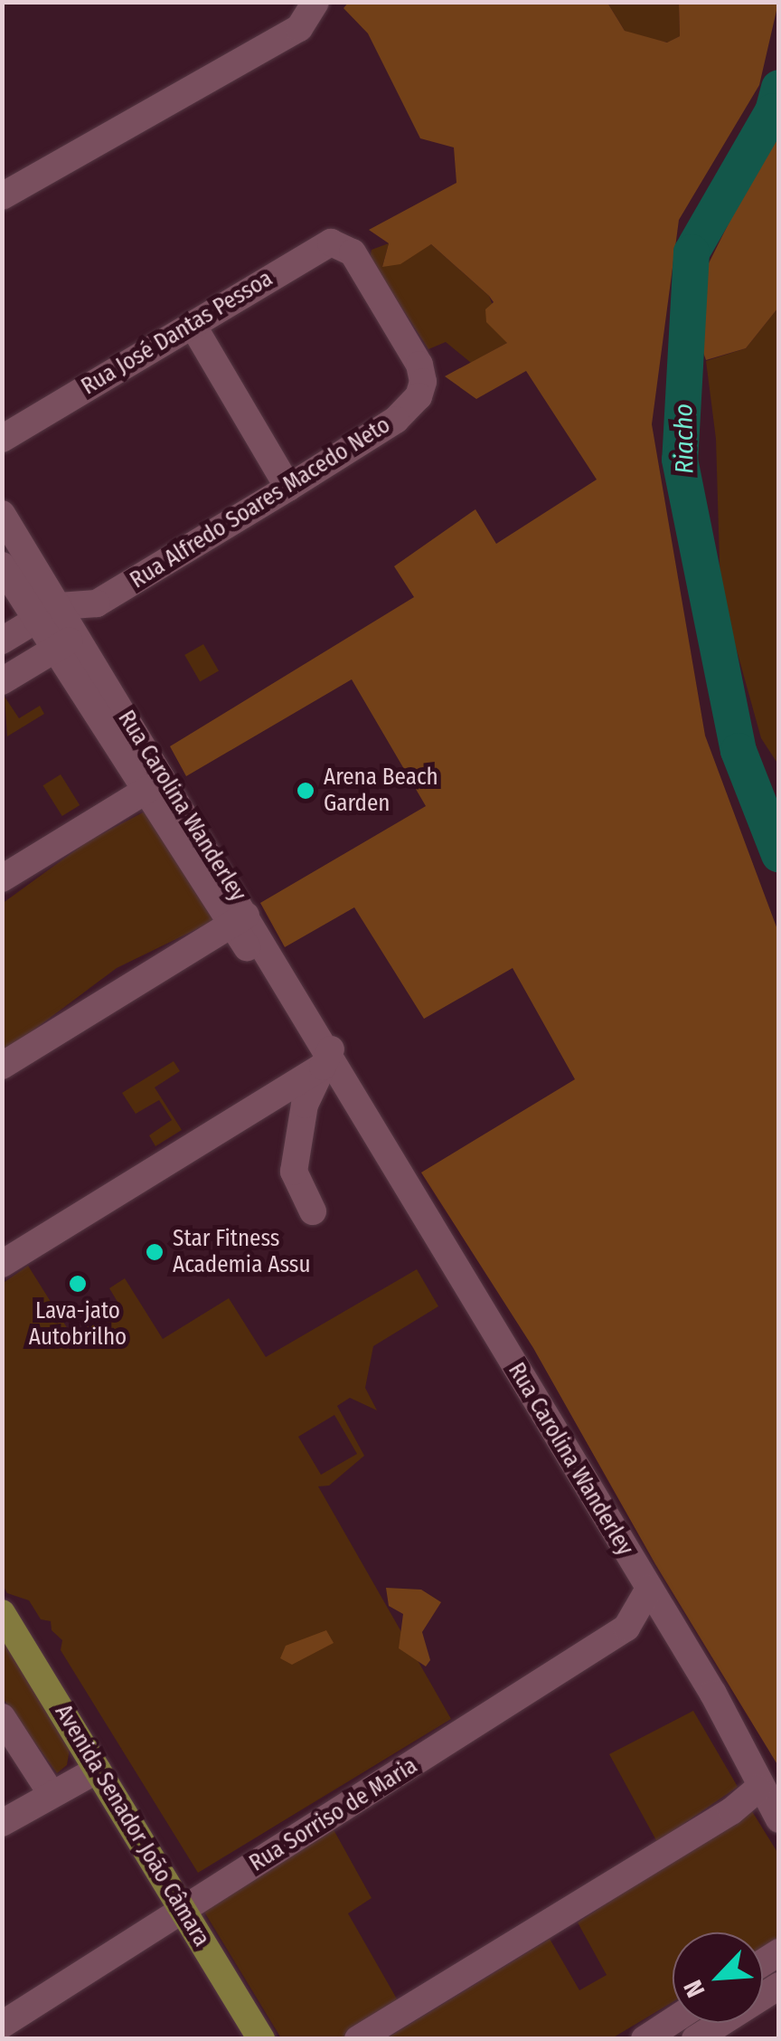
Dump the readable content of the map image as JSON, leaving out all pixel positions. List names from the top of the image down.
{
  "streets": {
    "main road": ["Avenida Senador João Câmara"],
    "street": [
      "Rua José Dantas Pessoa",
      "Rua Alfredo Soares Macedo Neto",
      "Rua Carolina Wanderley",
      "Rua Sorriso de Maria"
    ]
  },
  "crossings": [
    ["Rua José Dantas Pessoa", "Rua Alfredo Soares Macedo Neto"],
    ["Rua Alfredo Soares Macedo Neto", "Rua Carolina Wanderley"],
    ["Rua Carolina Wanderley", "Rua Sorriso de Maria"],
    ["Rua Sorriso de Maria", "Avenida Senador João Câmara"]
  ],
  "water": ["Riacho"],
  "places": ["Arena Beach Garden", "Star Fitness Academia Assu", "Lava-jato Autobrilho"],
  "north": "bottom left"
}
